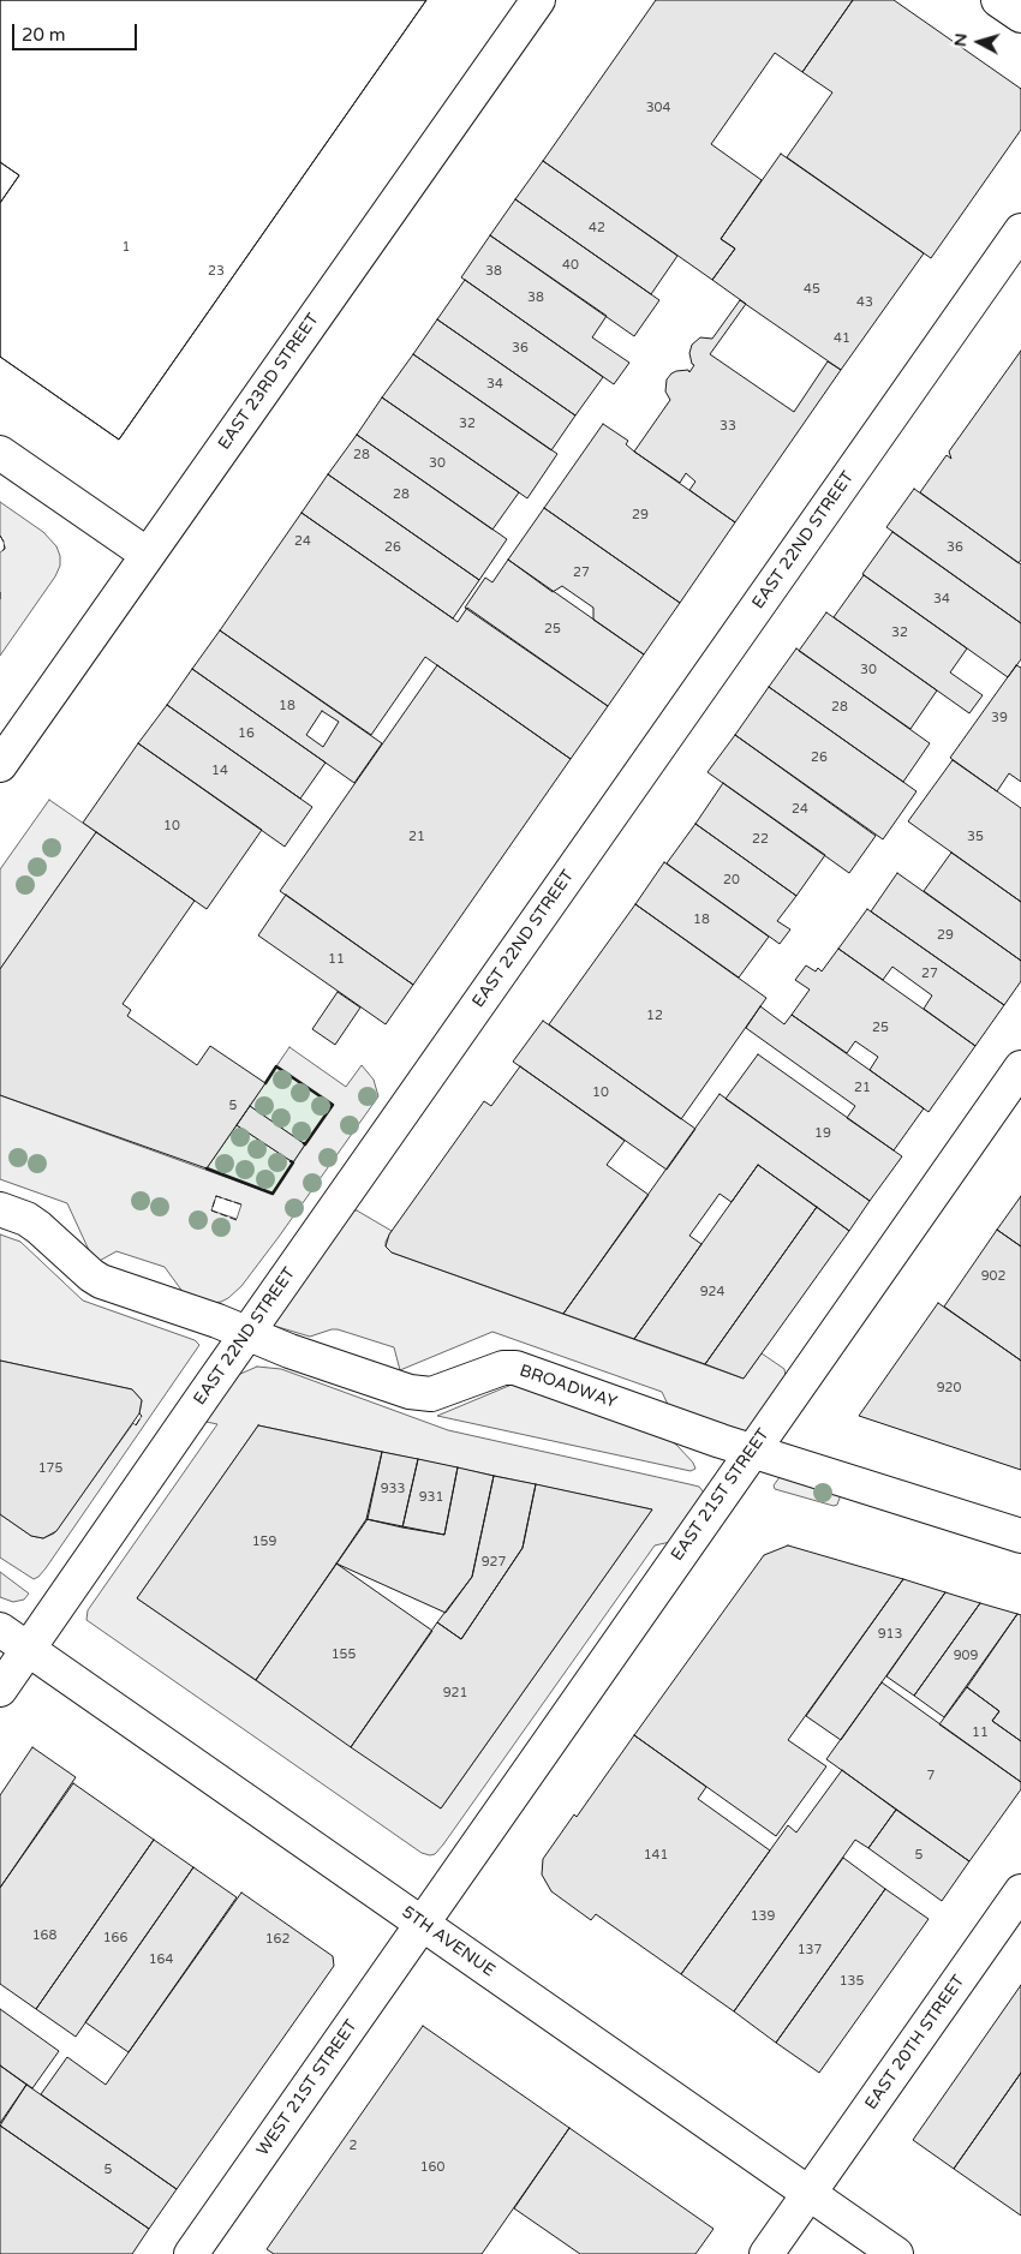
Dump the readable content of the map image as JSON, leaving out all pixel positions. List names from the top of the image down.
{
  "streets": {
    "street": [
      "EAST 23RD STREET",
      "EAST 22ND STREET",
      "BROADWAY",
      "EAST 21ST STREET",
      "5TH AVENUE",
      "EAST 20TH STREET",
      "WEST 21ST STREET"
    ]
  },
  "crossings": [
    ["EAST 22ND STREET", "BROADWAY"],
    ["EAST 22ND STREET", "5TH AVENUE"],
    ["BROADWAY", "EAST 21ST STREET"],
    ["EAST 21ST STREET", "5TH AVENUE"],
    ["EAST 21ST STREET", "WEST 21ST STREET"],
    ["5TH AVENUE", "EAST 20TH STREET"],
    ["5TH AVENUE", "WEST 21ST STREET"]
  ],
  "house_numbers": [
    "304",
    "42",
    "1",
    "40",
    "23",
    "38",
    "45",
    "38",
    "43",
    "41",
    "36",
    "34",
    "32",
    "33",
    "28",
    "30",
    "28",
    "29",
    "24",
    "26",
    "36",
    "27",
    "34",
    "25",
    "32",
    "30",
    "18",
    "28",
    "39",
    "16",
    "26",
    "14",
    "24",
    "10",
    "21",
    "35",
    "22",
    "20",
    "18",
    "29",
    "11",
    "27",
    "12",
    "25",
    "21",
    "10",
    "5",
    "19",
    "902",
    "924",
    "920",
    "175",
    "933",
    "931",
    "159",
    "927",
    "913",
    "155",
    "909",
    "921",
    "11",
    "7",
    "141",
    "5",
    "139",
    "168",
    "166",
    "162",
    "137",
    "164",
    "135",
    "2",
    "160",
    "5"
  ],
  "scale_bar": "20 m",
  "north": "left"
}
